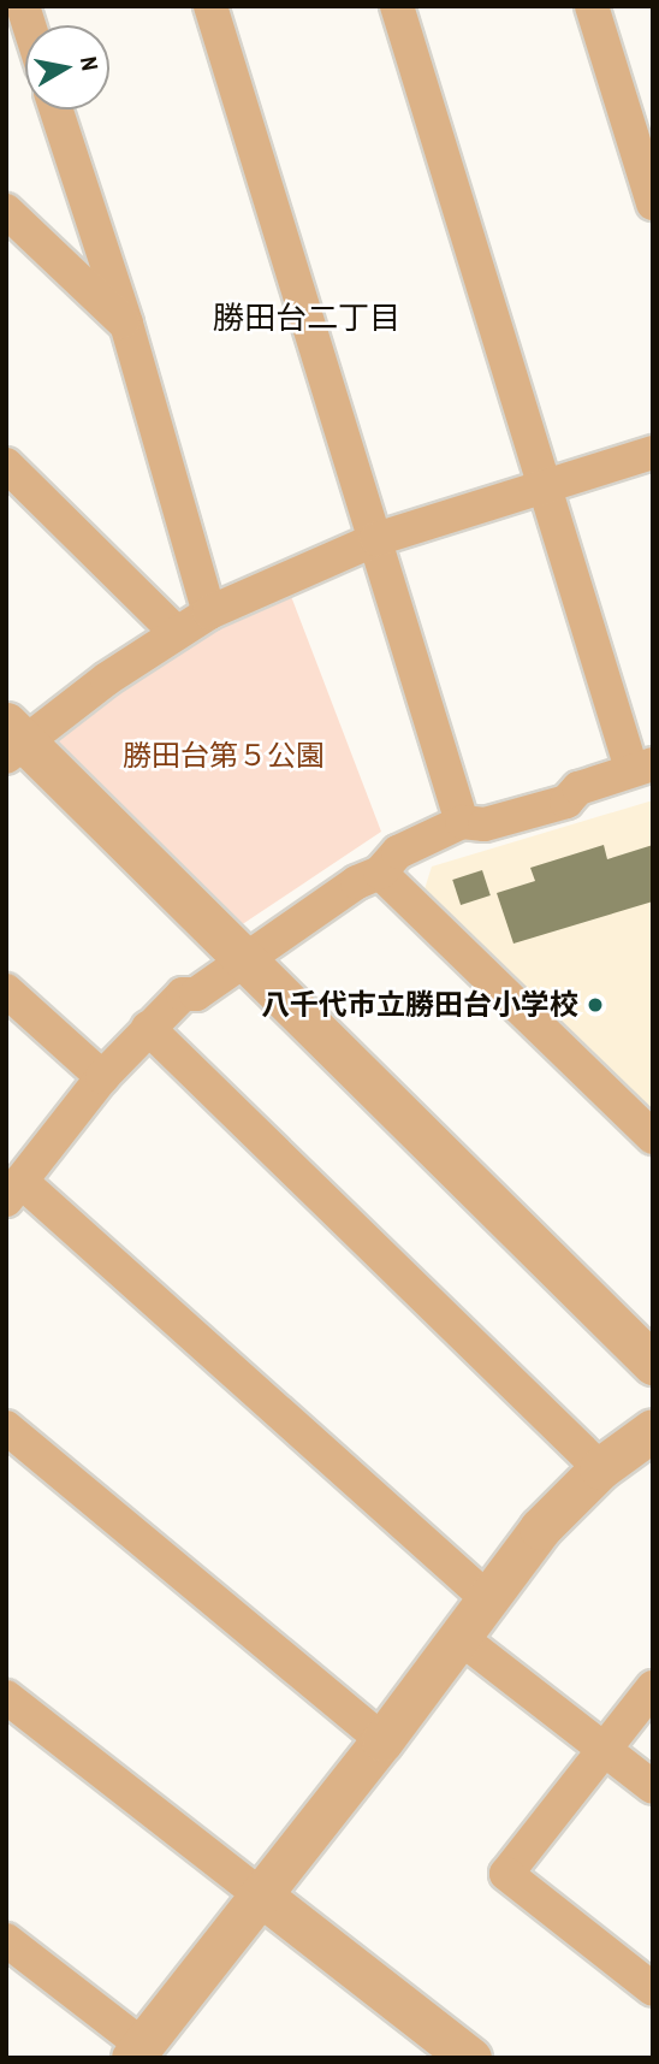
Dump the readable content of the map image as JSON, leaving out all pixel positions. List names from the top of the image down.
{
  "districts": ["勝田台二丁目"],
  "parks": ["勝田台第５公園"],
  "places": ["八千代市立勝田台小学校"],
  "north": "right"
}
